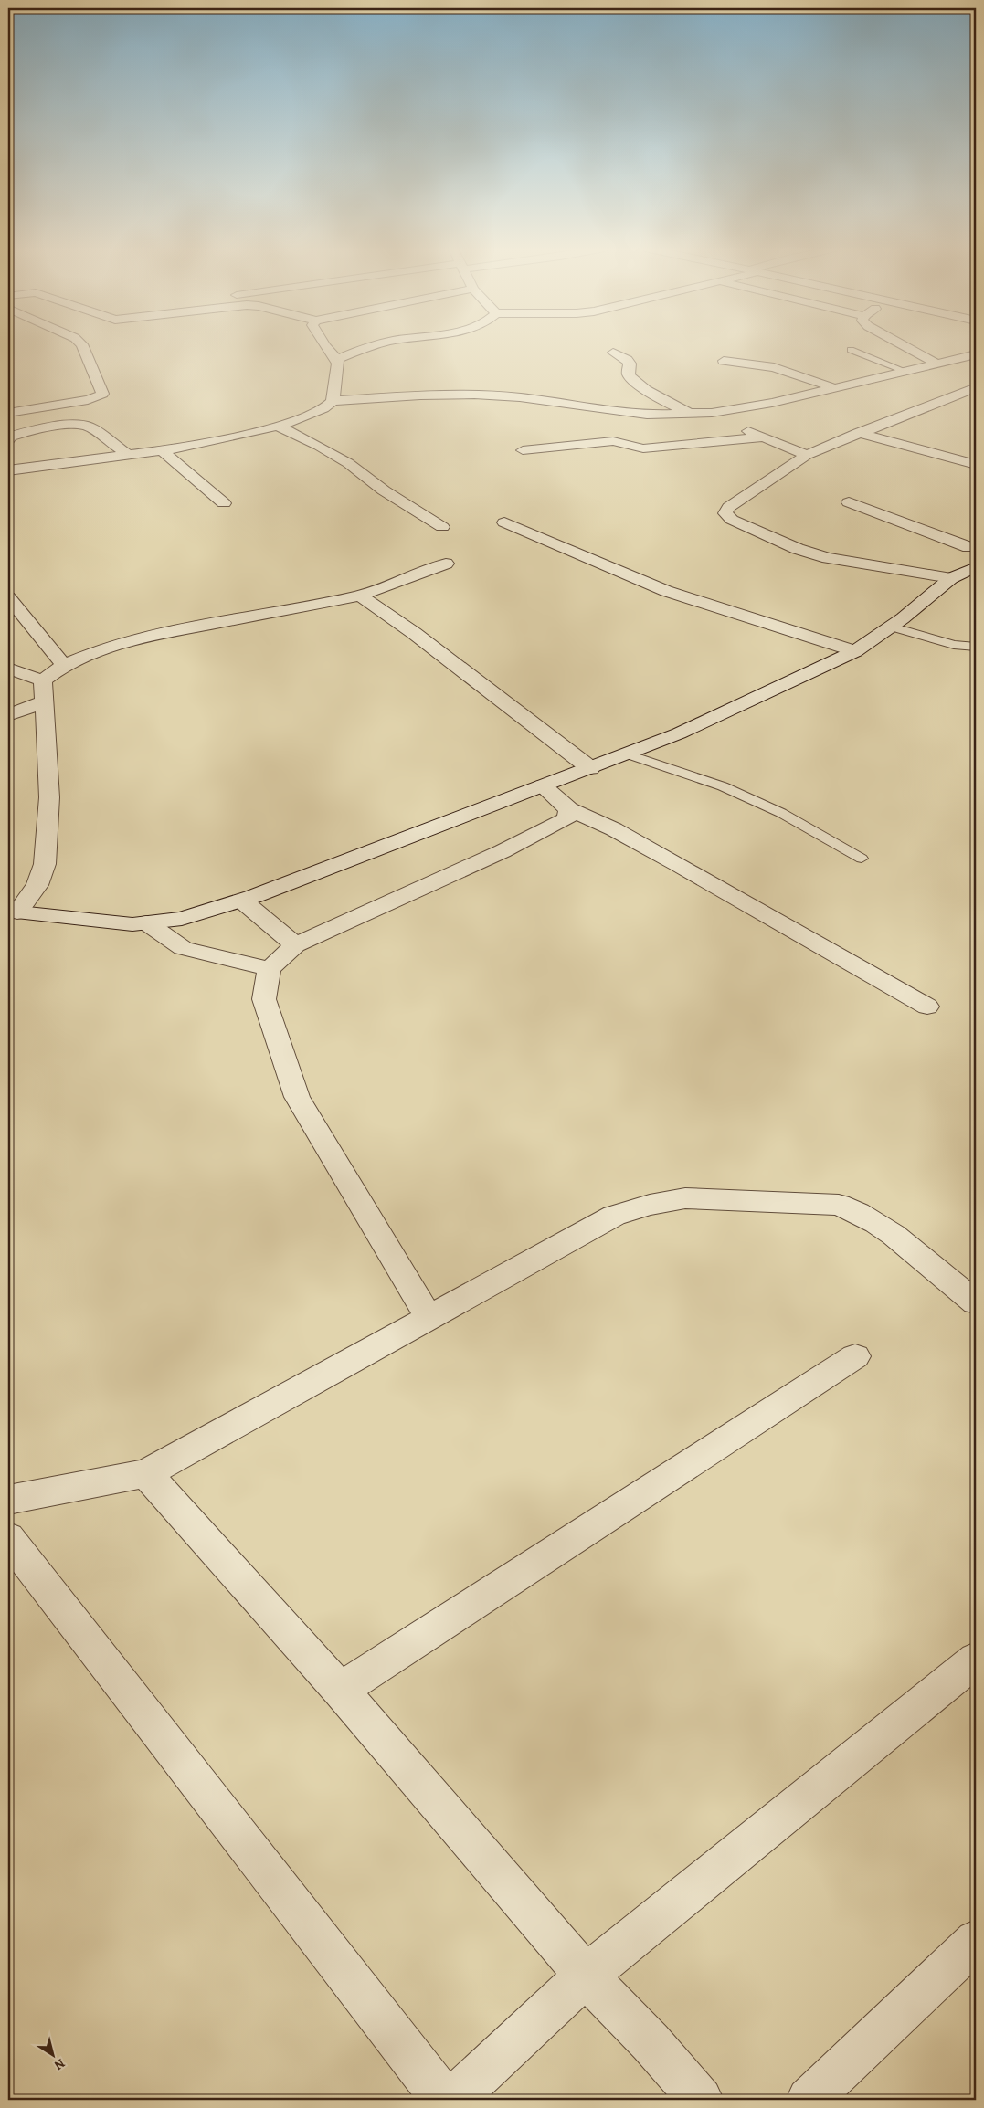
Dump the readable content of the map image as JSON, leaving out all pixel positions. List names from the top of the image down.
{
  "north": "bottom right"
}
